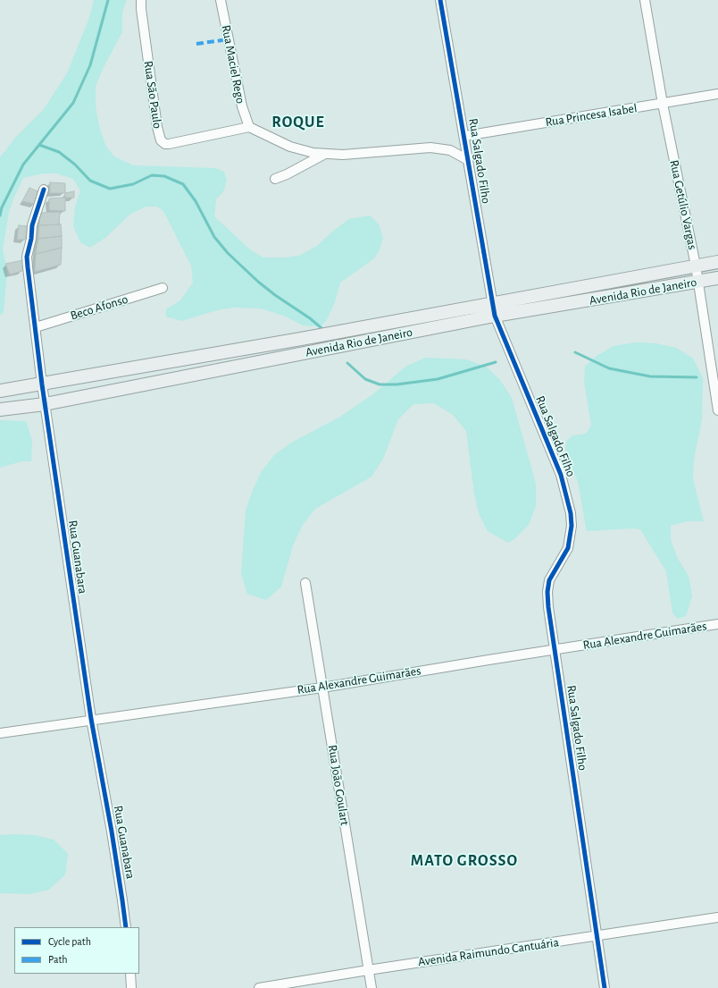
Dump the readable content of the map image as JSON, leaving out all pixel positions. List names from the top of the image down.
{
  "streets": {
    "main road": ["Avenida Rio de Janeiro"],
    "street": [
      "Rua Maciel Rego",
      "Rua São Paulo",
      "Rua Princesa Isabel",
      "Rua Salgado Filho",
      "Rua Getúlio Vargas",
      "Beco Afonso",
      "Rua Guanabara",
      "Rua Alexandre Guimarães",
      "Rua João Goulart",
      "Avenida Raimundo Cantuária"
    ]
  },
  "crossings": [
    ["Rua Maciel Rego", "Rua São Paulo"],
    ["Rua Princesa Isabel", "Rua Salgado Filho"],
    ["Rua Princesa Isabel", "Rua Getúlio Vargas"],
    ["Rua Salgado Filho", "Avenida Rio de Janeiro"],
    ["Rua Salgado Filho", "Rua Alexandre Guimarães"],
    ["Rua Salgado Filho", "Avenida Raimundo Cantuária"],
    ["Rua Getúlio Vargas", "Avenida Rio de Janeiro"],
    ["Avenida Rio de Janeiro", "Rua Guanabara"],
    ["Beco Afonso", "Rua Guanabara"],
    ["Rua Guanabara", "Rua Alexandre Guimarães"],
    ["Rua Alexandre Guimarães", "Rua João Goulart"],
    ["Rua João Goulart", "Avenida Raimundo Cantuária"]
  ],
  "districts": ["ROQUE", "MATO GROSSO"],
  "legend": ["Cycle path", "Path"]
}
